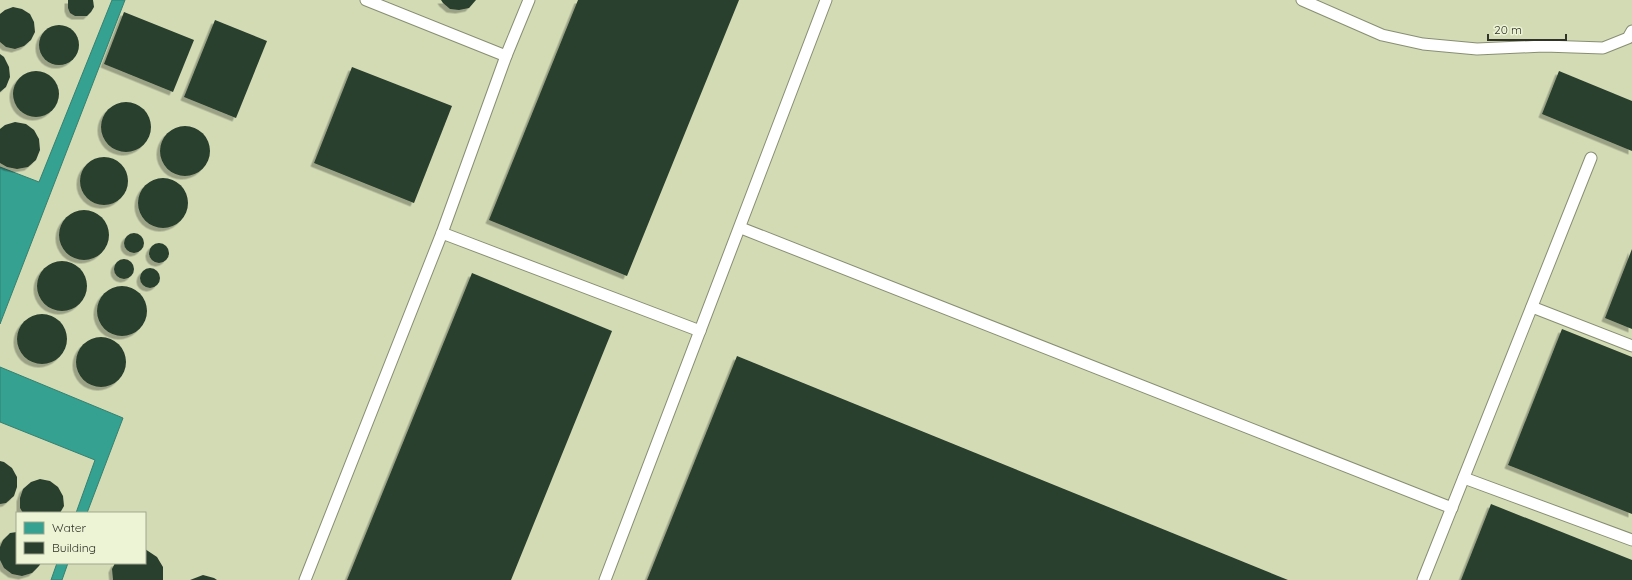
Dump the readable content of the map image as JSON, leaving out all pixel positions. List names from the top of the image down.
{
  "legend": ["Water", "Building"],
  "scale_bar": "20 m"
}
